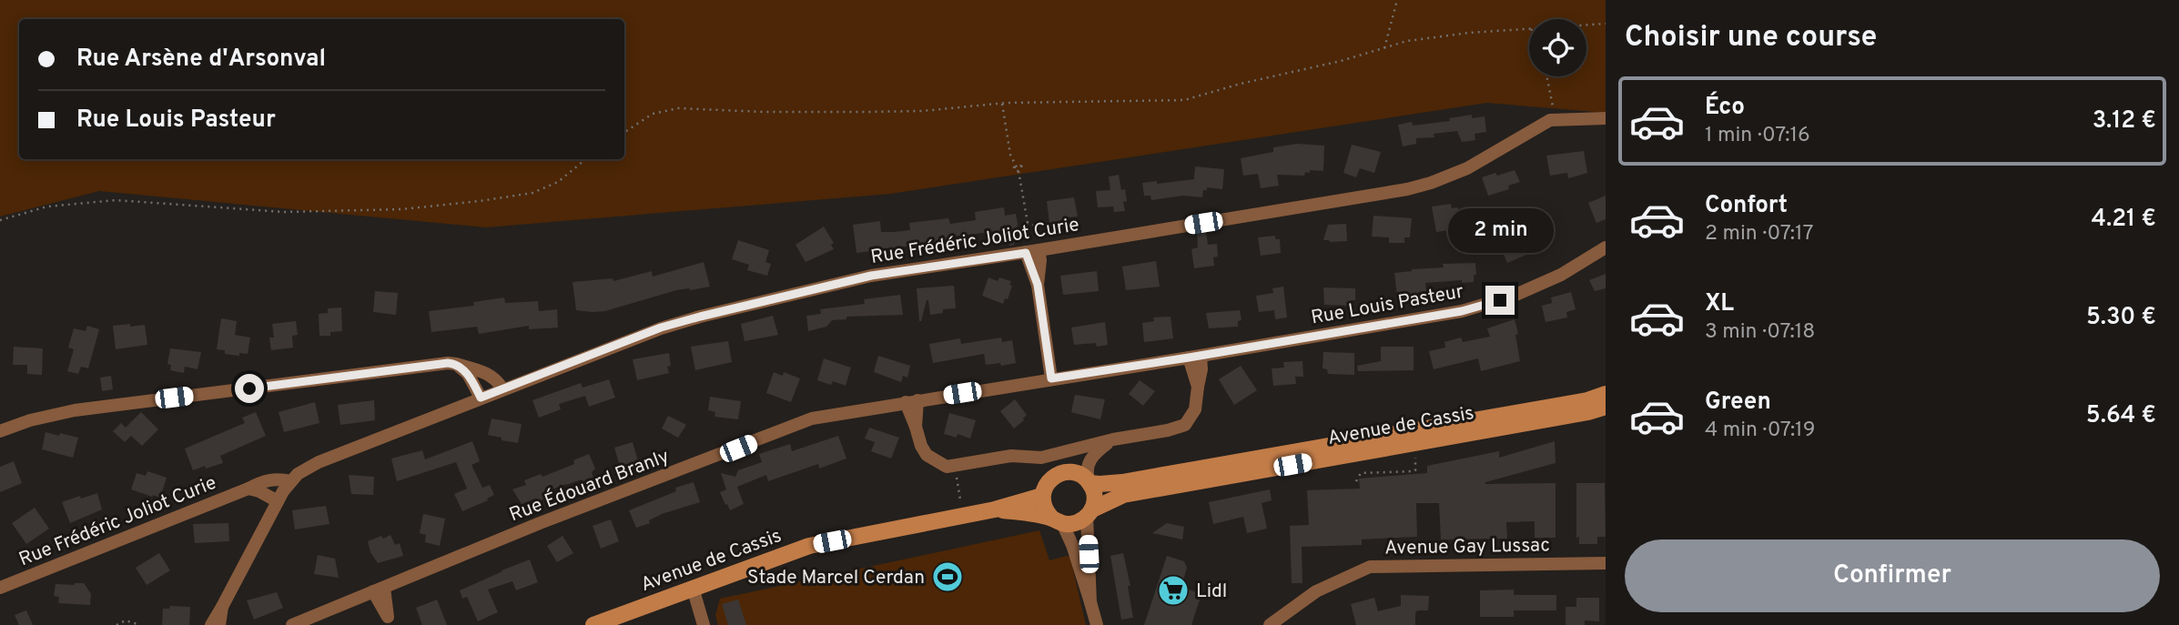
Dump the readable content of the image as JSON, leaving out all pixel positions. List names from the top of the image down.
{
  "streets": {
    "main road": ["Avenue de Cassis"],
    "street": [
      "Rue Frédéric Joliot Curie",
      "Rue Louis Pasteur",
      "Rue Édouard Branly",
      "Avenue Gay Lussac"
    ]
  },
  "crossings": [
    ["Rue Louis Pasteur", "Rue Édouard Branly"]
  ],
  "places": {
    "sports": ["Stade Marcel Cerdan"],
    "supermarket": ["Lidl"]
  },
  "page": {
    "heading": "Choisir une course",
    "banner": ["Rue Arsène d'Arsonval", "Rue Louis Pasteur"],
    "list": [
      {
        "name": "Éco",
        "note": "1 min · 07:16",
        "value": "3.12 €"
      },
      {
        "name": "Confort",
        "note": "2 min · 07:17",
        "value": "4.21 €"
      },
      {
        "name": "XL",
        "note": "3 min · 07:18",
        "value": "5.30 €"
      },
      {
        "name": "Green",
        "note": "4 min · 07:19",
        "value": "5.64 €"
      }
    ],
    "bubble": "2 min",
    "buttons": "Confirmer"
  }
}
